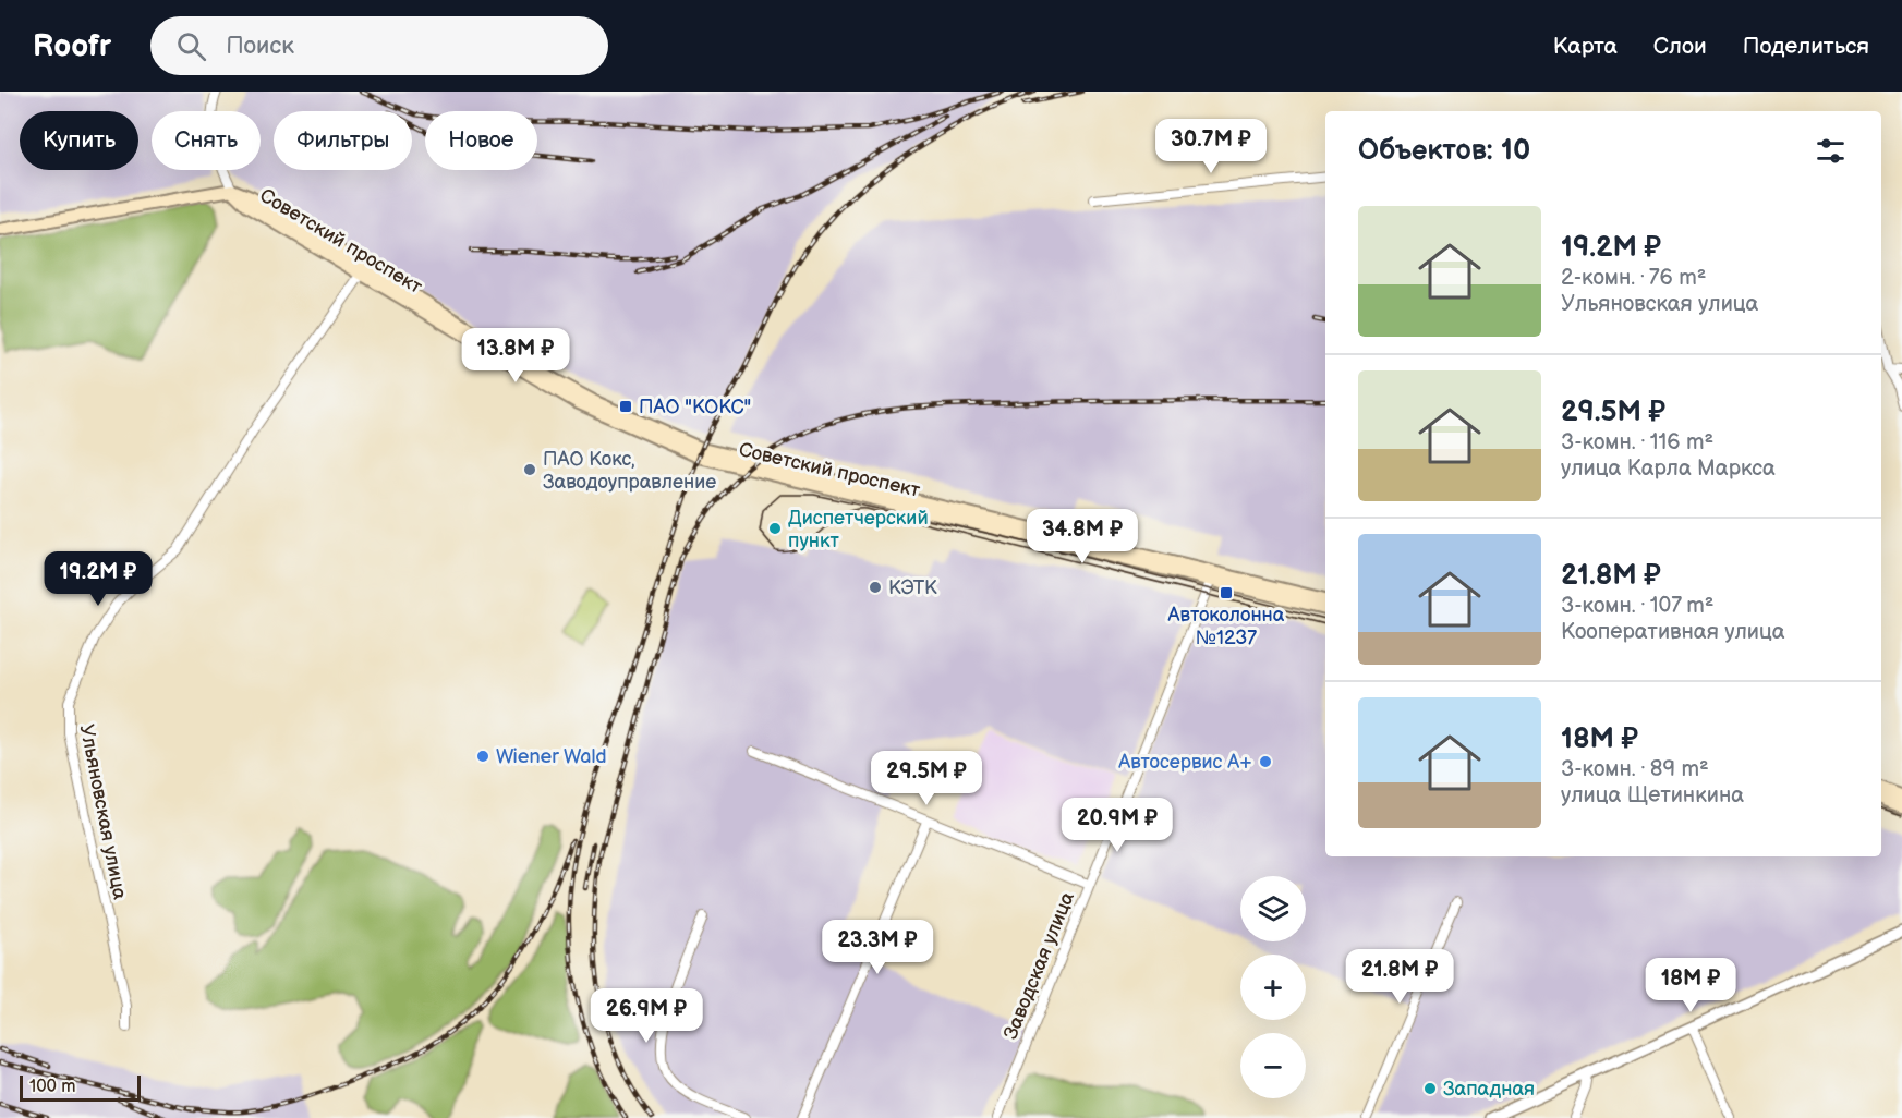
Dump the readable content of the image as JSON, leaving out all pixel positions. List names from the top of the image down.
{
  "streets": {
    "main road": ["Советский проспект"],
    "street": ["Ульяновская улица", "Заводская улица"]
  },
  "crossings": [
    ["Советский проспект", "Ульяновская улица"],
    ["Советский проспект", "Заводская улица"]
  ],
  "places": {
    "transit": ["ПАО \"КОКС\"", "Автоколонна №1237"],
    "other": [
      "ПАО Кокс, Заводоуправление",
      "Диспетчерский пункт",
      "КЭТК",
      "Wiener Wald",
      "Автосервис А+",
      "Западная"
    ]
  },
  "scale_bar": "100 m",
  "page": {
    "header": "Roofr",
    "search": "Поиск",
    "nav": ["Карта", "Слои", "Поделиться"],
    "chip": [
      "Купить",
      "Снять",
      "Фильтры",
      "Новое"
    ],
    "heading": "Объектов: 10",
    "price": [
      "30.7M ₽",
      "13.8M ₽",
      "34.8M ₽",
      "19.2M ₽",
      "29.5M ₽",
      "20.9M ₽",
      "23.3M ₽",
      "21.8M ₽",
      "18M ₽",
      "26.9M ₽"
    ],
    "list": [
      {
        "name": "19.2M ₽",
        "note": "2-комн. · 76 m² · Ульяновская улица"
      },
      {
        "name": "29.5M ₽",
        "note": "3-комн. · 116 m² · улица Карла Маркса"
      },
      {
        "name": "21.8M ₽",
        "note": "3-комн. · 107 m² · Кооперативная улица"
      },
      {
        "name": "18M ₽",
        "note": "3-комн. · 89 m² · улица Щетинкина"
      }
    ],
    "map_buttons": ["+", "−"],
    "scale": "100 m"
  }
}
